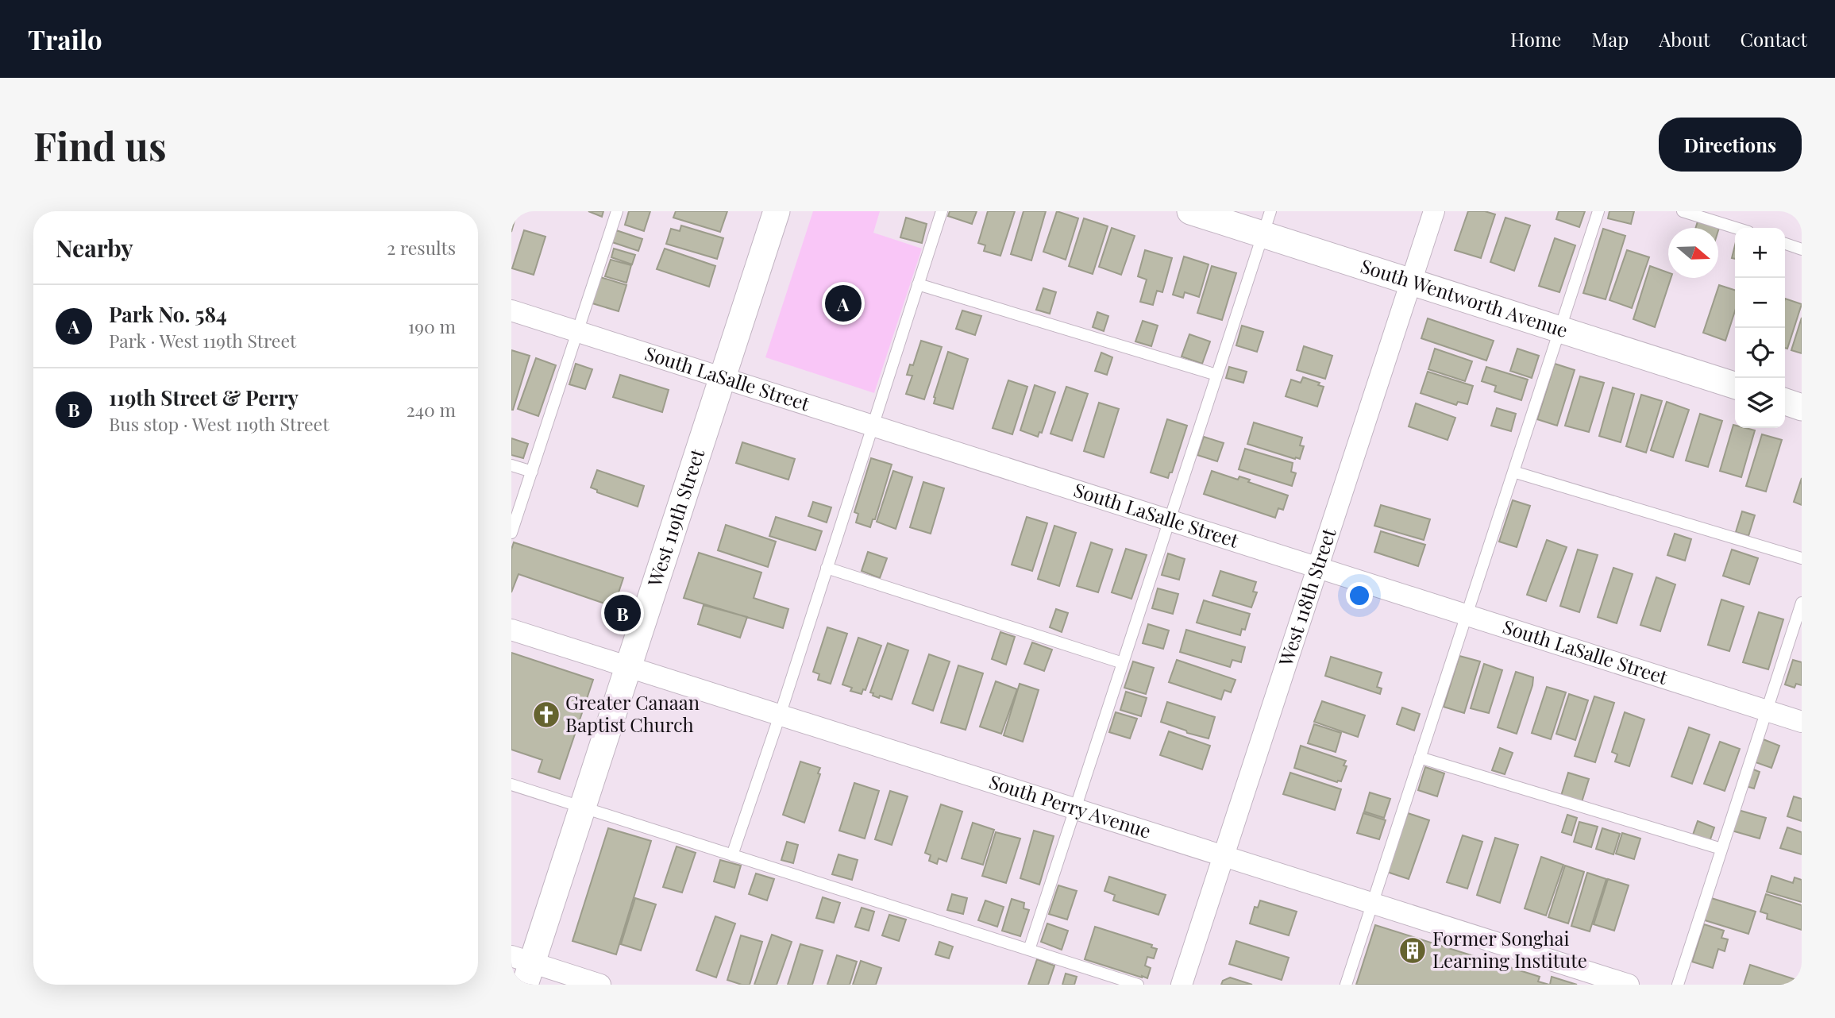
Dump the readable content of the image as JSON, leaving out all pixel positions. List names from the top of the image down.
{
  "streets": {
    "street": [
      "South Wentworth Avenue",
      "South LaSalle Street",
      "West 119th Street",
      "West 118th Street",
      "South Perry Avenue"
    ]
  },
  "crossings": [
    ["South Wentworth Avenue", "West 118th Street"],
    ["South LaSalle Street", "West 119th Street"],
    ["South LaSalle Street", "West 118th Street"],
    ["West 119th Street", "South Perry Avenue"],
    ["West 118th Street", "South Perry Avenue"]
  ],
  "places": {
    "church": ["Greater Canaan Baptist Church"],
    "building": ["Former Songhai Learning Institute"]
  },
  "north": "right",
  "page": {
    "header": "Trailo",
    "nav": [
      "Home",
      "Map",
      "About",
      "Contact"
    ],
    "buttons": "Directions",
    "title": "Find us",
    "heading": ["Nearby", "2 results"],
    "map_buttons": ["+", "−"],
    "pins": ["A", "B"],
    "list": [
      {
        "mark": "A",
        "name": "Park No. 584",
        "note": "Park · West 119th Street",
        "value": "190 m"
      },
      {
        "mark": "B",
        "name": "119th Street & Perry",
        "note": "Bus stop · West 119th Street",
        "value": "240 m"
      }
    ]
  }
}
